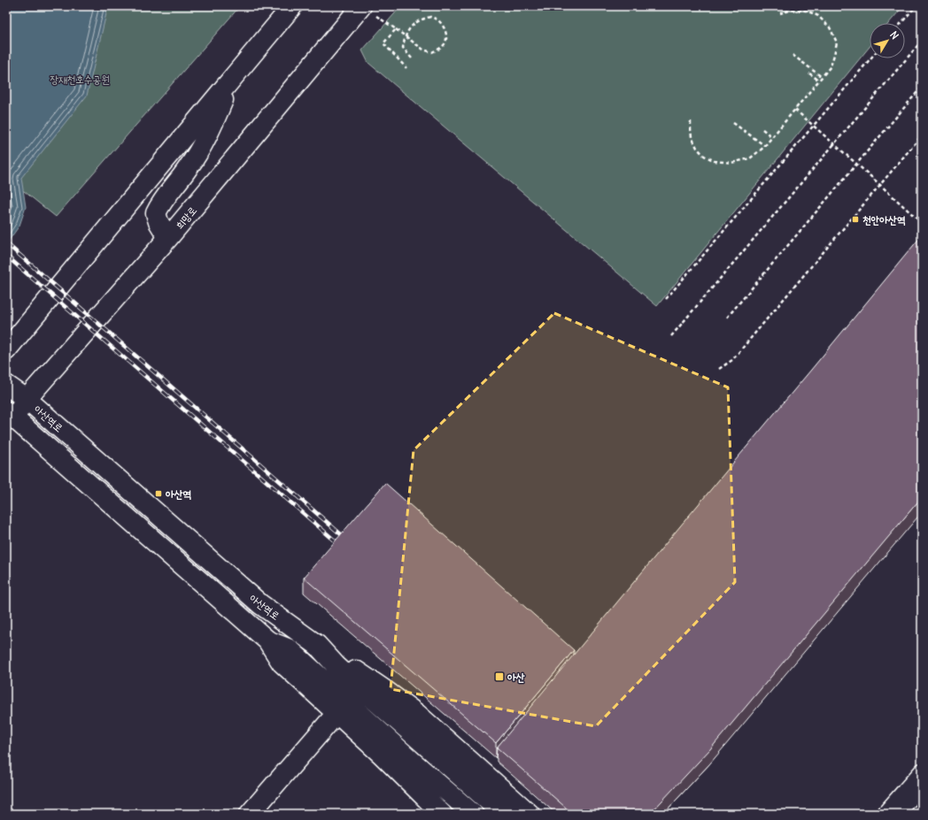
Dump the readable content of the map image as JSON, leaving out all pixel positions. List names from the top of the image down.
{
  "streets": {
    "street": ["희망로", "아산역로"]
  },
  "crossings": [
    ["희망로", "아산역로"]
  ],
  "parks": ["장재천호수공원"],
  "places": {
    "transit": ["천안아산역", "아산역", "아산"]
  },
  "north": "top right"
}
